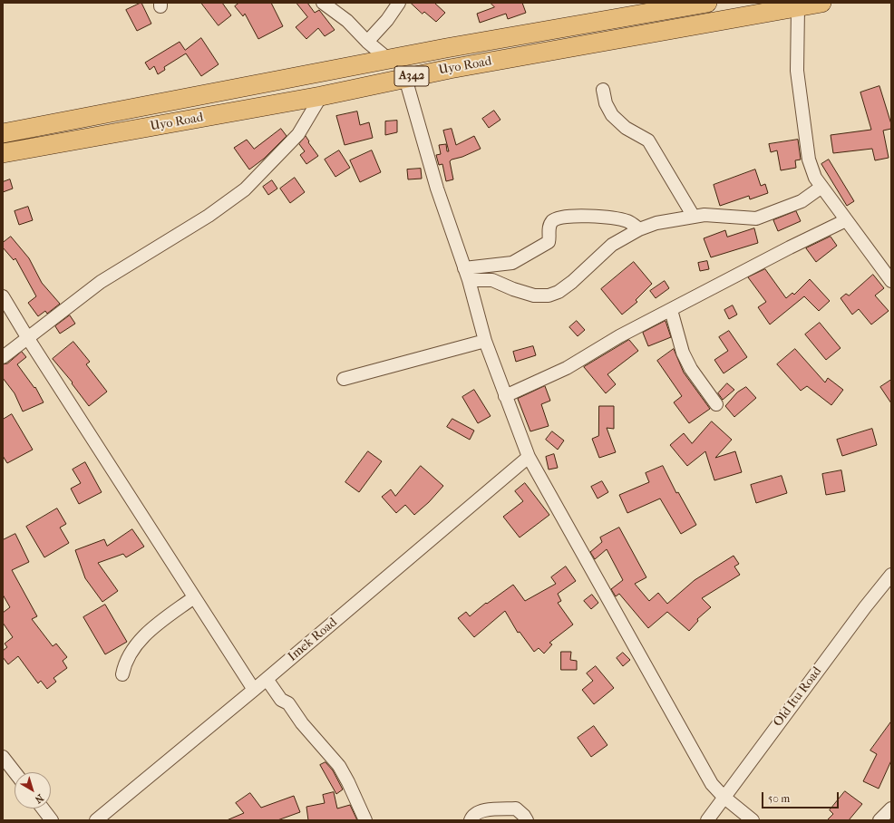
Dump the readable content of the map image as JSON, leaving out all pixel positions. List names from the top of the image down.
{
  "streets": {
    "highway": ["Uyo Road", "A342"],
    "street": ["Imek Road", "Old Itu Road"]
  },
  "scale_bar": "50 m",
  "north": "bottom right"
}
